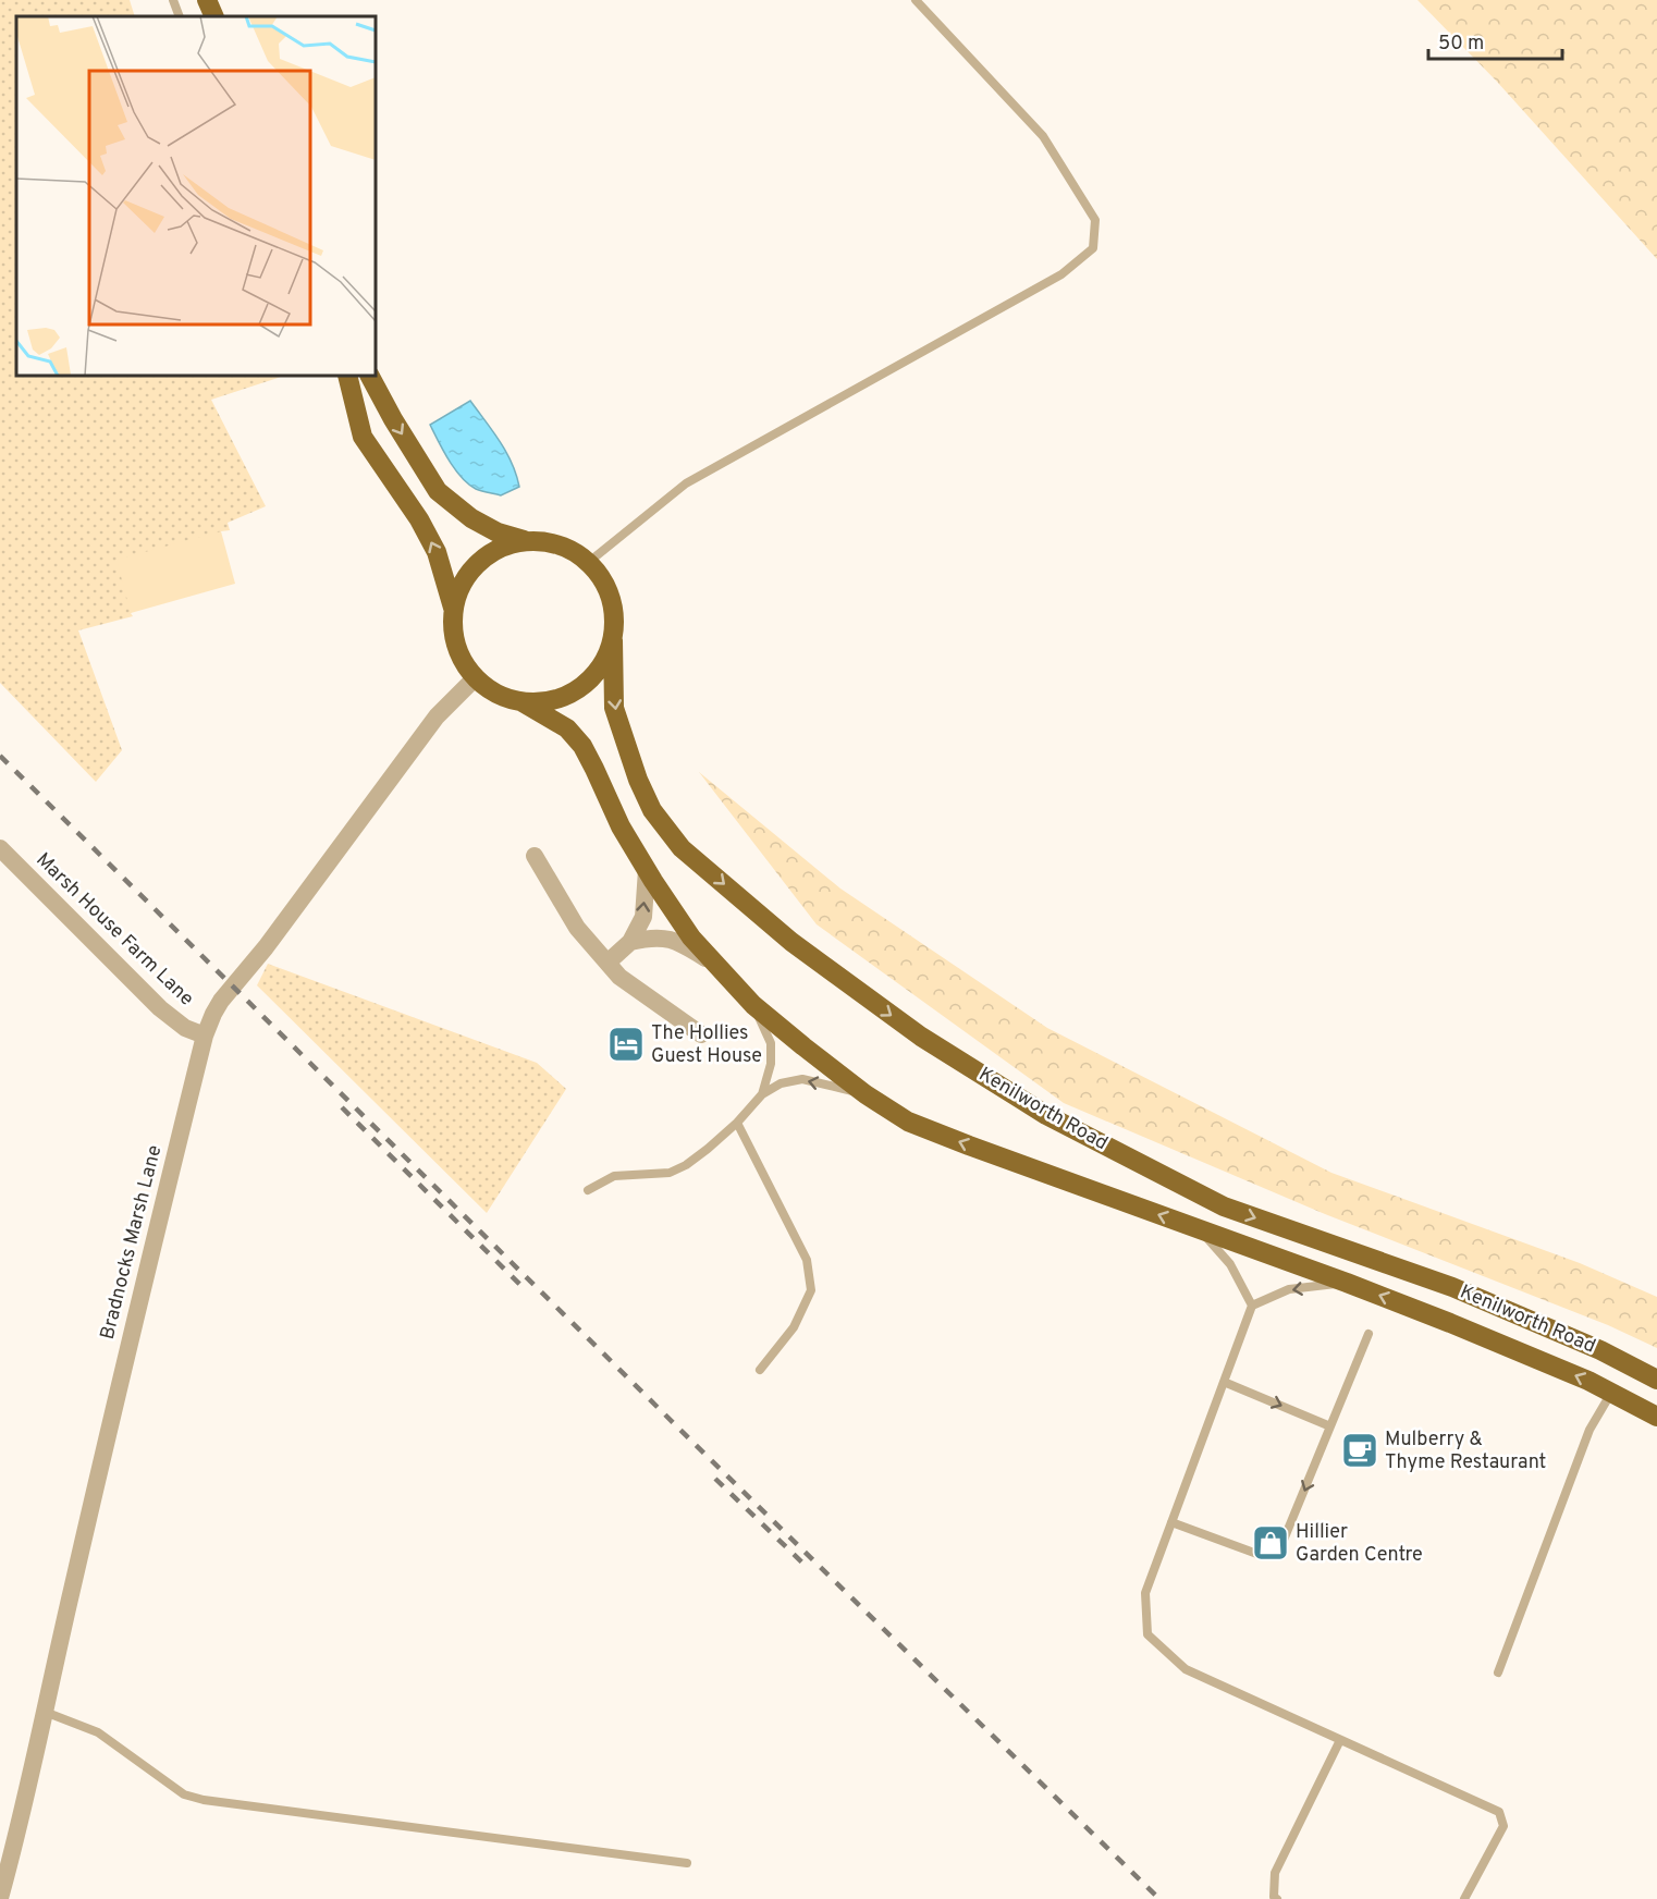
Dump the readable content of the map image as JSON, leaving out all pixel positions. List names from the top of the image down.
{
  "streets": {
    "highway": ["Kenilworth Road"],
    "street": ["Marsh House Farm Lane", "Bradnocks Marsh Lane"]
  },
  "crossings": [
    ["Marsh House Farm Lane", "Bradnocks Marsh Lane"],
    ["Kenilworth Road", "Bradnocks Marsh Lane"]
  ],
  "places": {
    "hotel": ["The Hollies Guest House"],
    "cafe": ["Mulberry & Thyme Restaurant"],
    "shop": ["Hillier Garden Centre"]
  },
  "scale_bar": "50 m"
}
